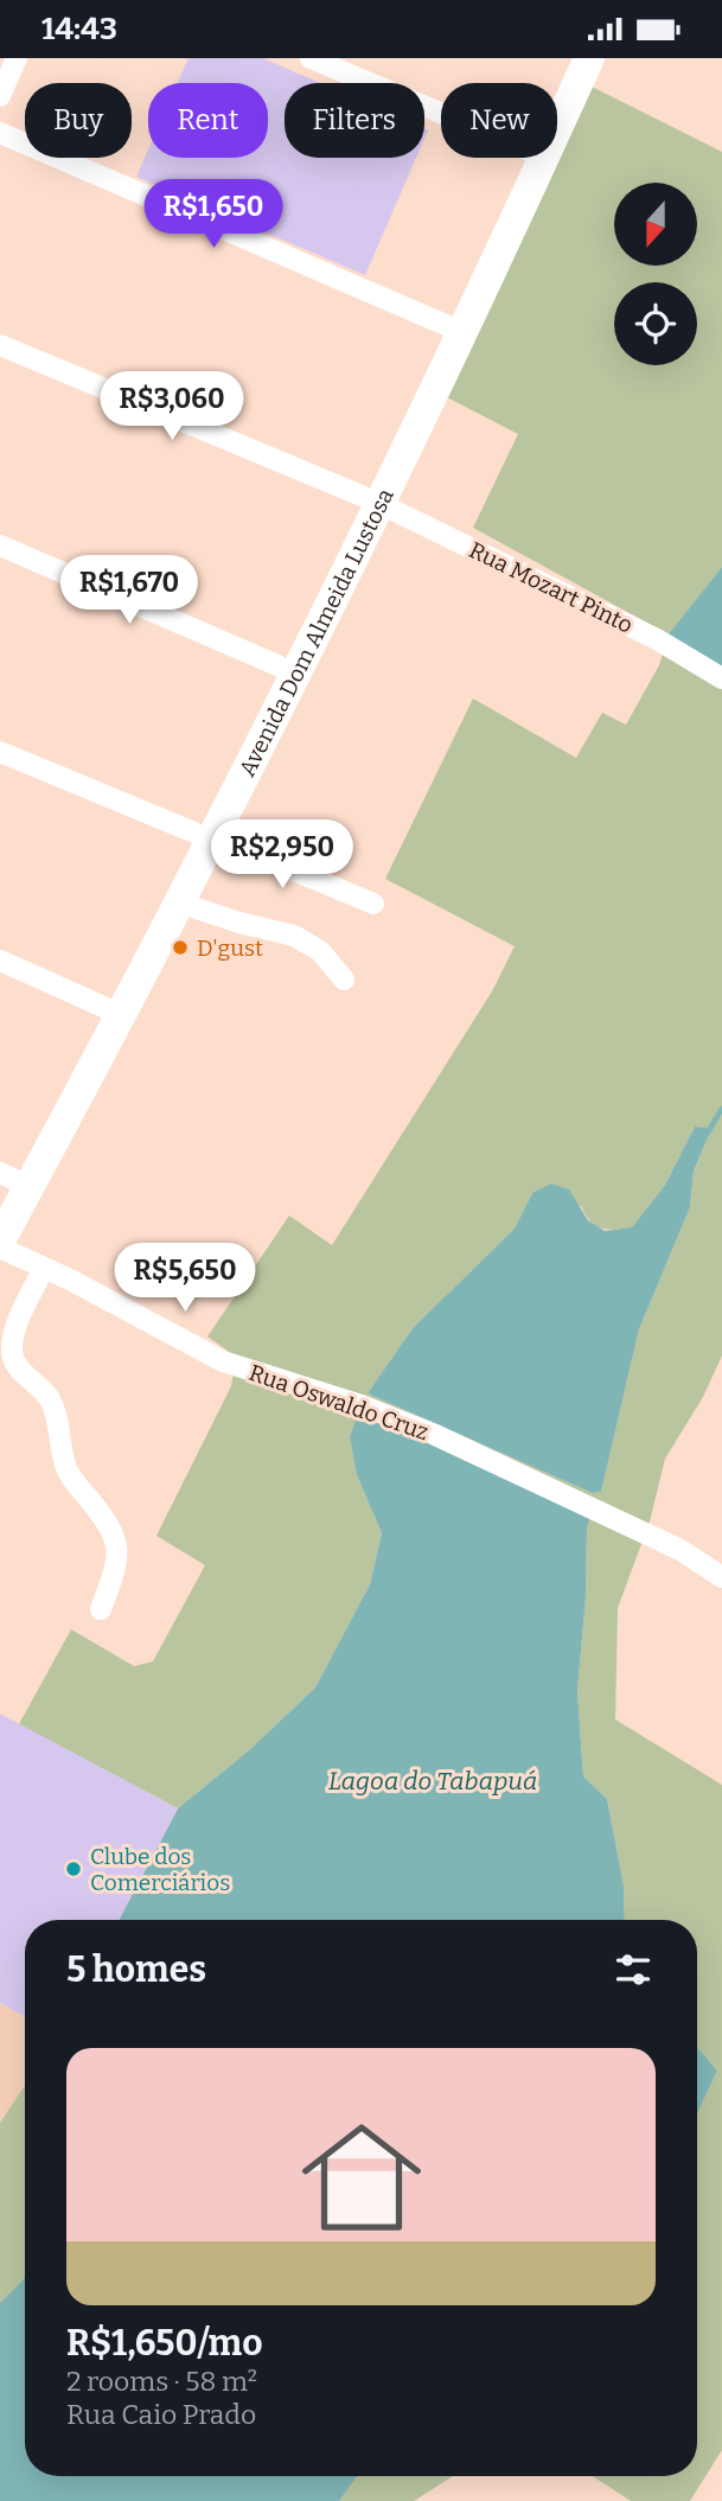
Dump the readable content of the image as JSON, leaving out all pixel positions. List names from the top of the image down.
{
  "streets": {
    "main road": ["Avenida Dom Almeida Lustosa"],
    "street": ["Rua Mozart Pinto", "Rua Oswaldo Cruz"]
  },
  "crossings": [
    ["Rua Mozart Pinto", "Avenida Dom Almeida Lustosa"]
  ],
  "water": ["Lagoa do Tabapuá"],
  "places": ["D'gust", "Clube dos Comerciários"],
  "north": "bottom",
  "page": {
    "status": "14:43",
    "chip": [
      "Buy",
      "Rent",
      "Filters",
      "New"
    ],
    "price": [
      "R$1,650",
      "R$3,060",
      "R$1,670",
      "R$2,950",
      "R$5,650"
    ],
    "heading": "5 homes",
    "list": [
      {
        "name": "R$1,650/mo",
        "note": "2 rooms · 58 m² · Rua Caio Prado"
      }
    ]
  }
}
